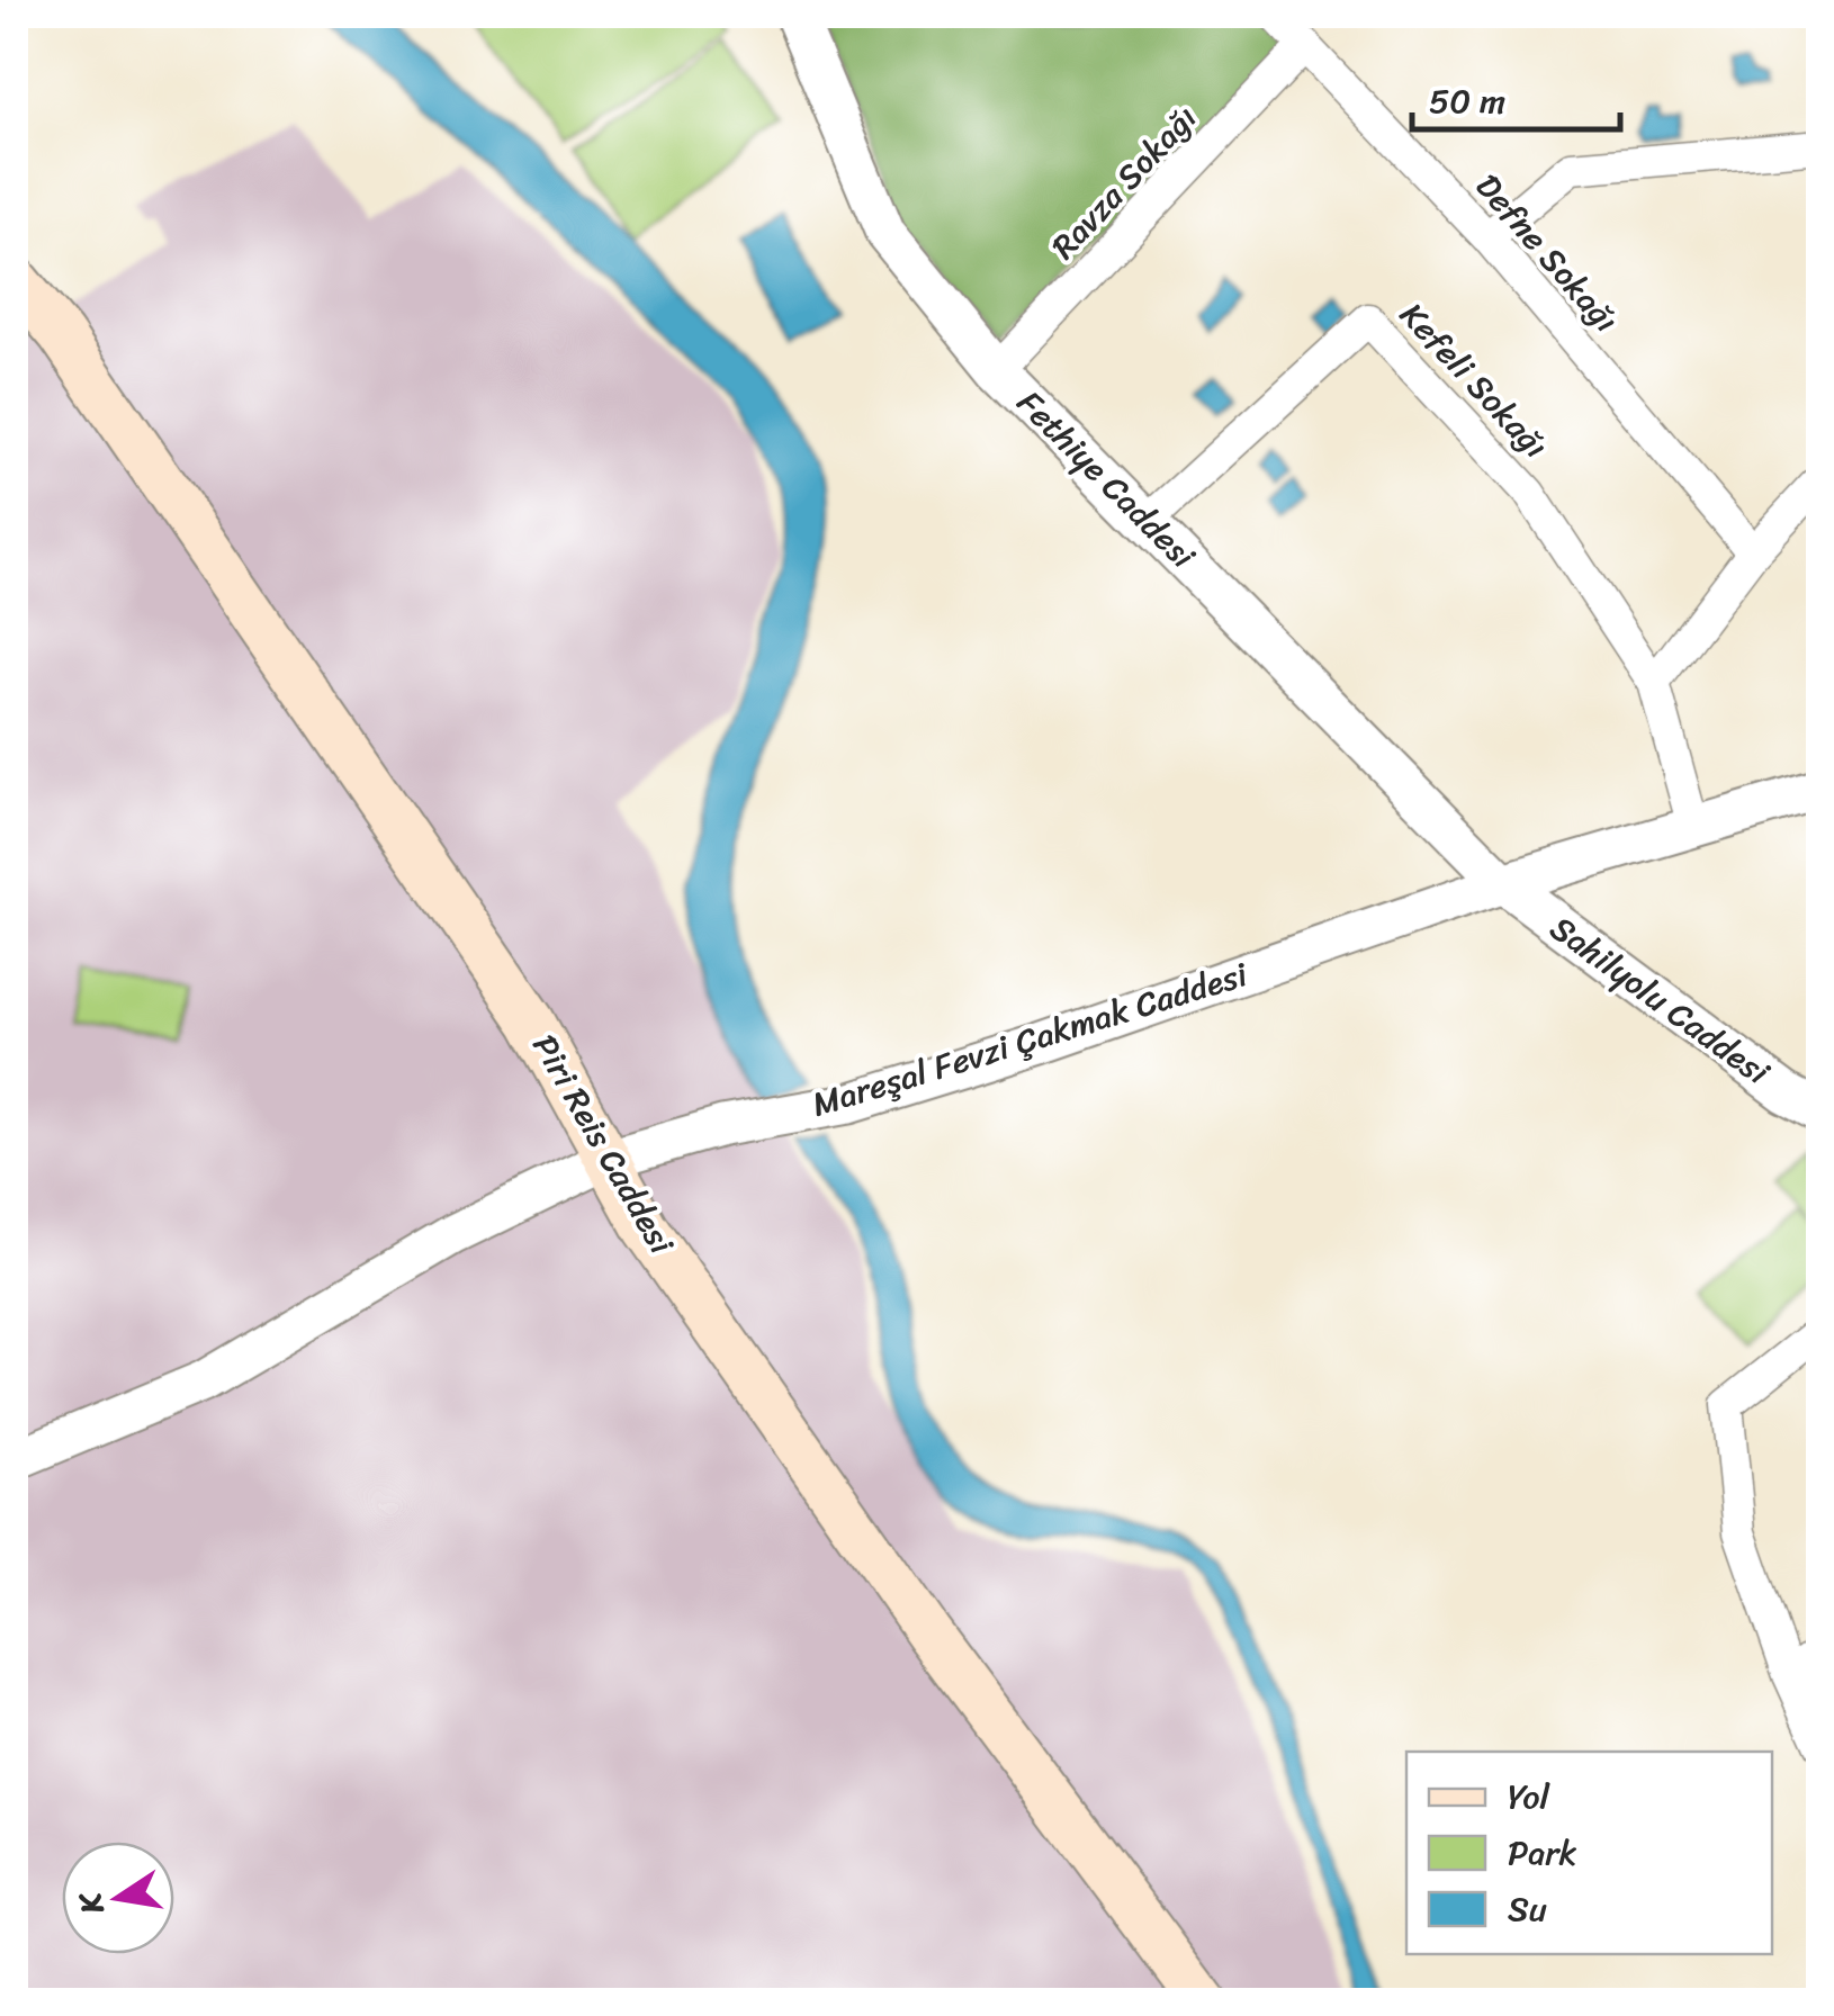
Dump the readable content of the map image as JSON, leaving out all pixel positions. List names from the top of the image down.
{
  "streets": {
    "main road": ["Piri Reis Caddesi"],
    "street": [
      "Ravza Sokağı",
      "Defne Sokağı",
      "Kefeli Sokağı",
      "Fethiye Caddesi",
      "Sahilyolu Caddesi",
      "Mareşal Fevzi Çakmak Caddesi"
    ]
  },
  "crossings": [
    ["Ravza Sokağı", "Defne Sokağı"],
    ["Ravza Sokağı", "Fethiye Caddesi"],
    ["Kefeli Sokağı", "Fethiye Caddesi"],
    ["Fethiye Caddesi", "Sahilyolu Caddesi"],
    ["Fethiye Caddesi", "Mareşal Fevzi Çakmak Caddesi"],
    ["Sahilyolu Caddesi", "Mareşal Fevzi Çakmak Caddesi"],
    ["Mareşal Fevzi Çakmak Caddesi", "Piri Reis Caddesi"]
  ],
  "legend": ["Yol", "Park", "Su"],
  "scale_bar": "50 m",
  "north": "left"
}
